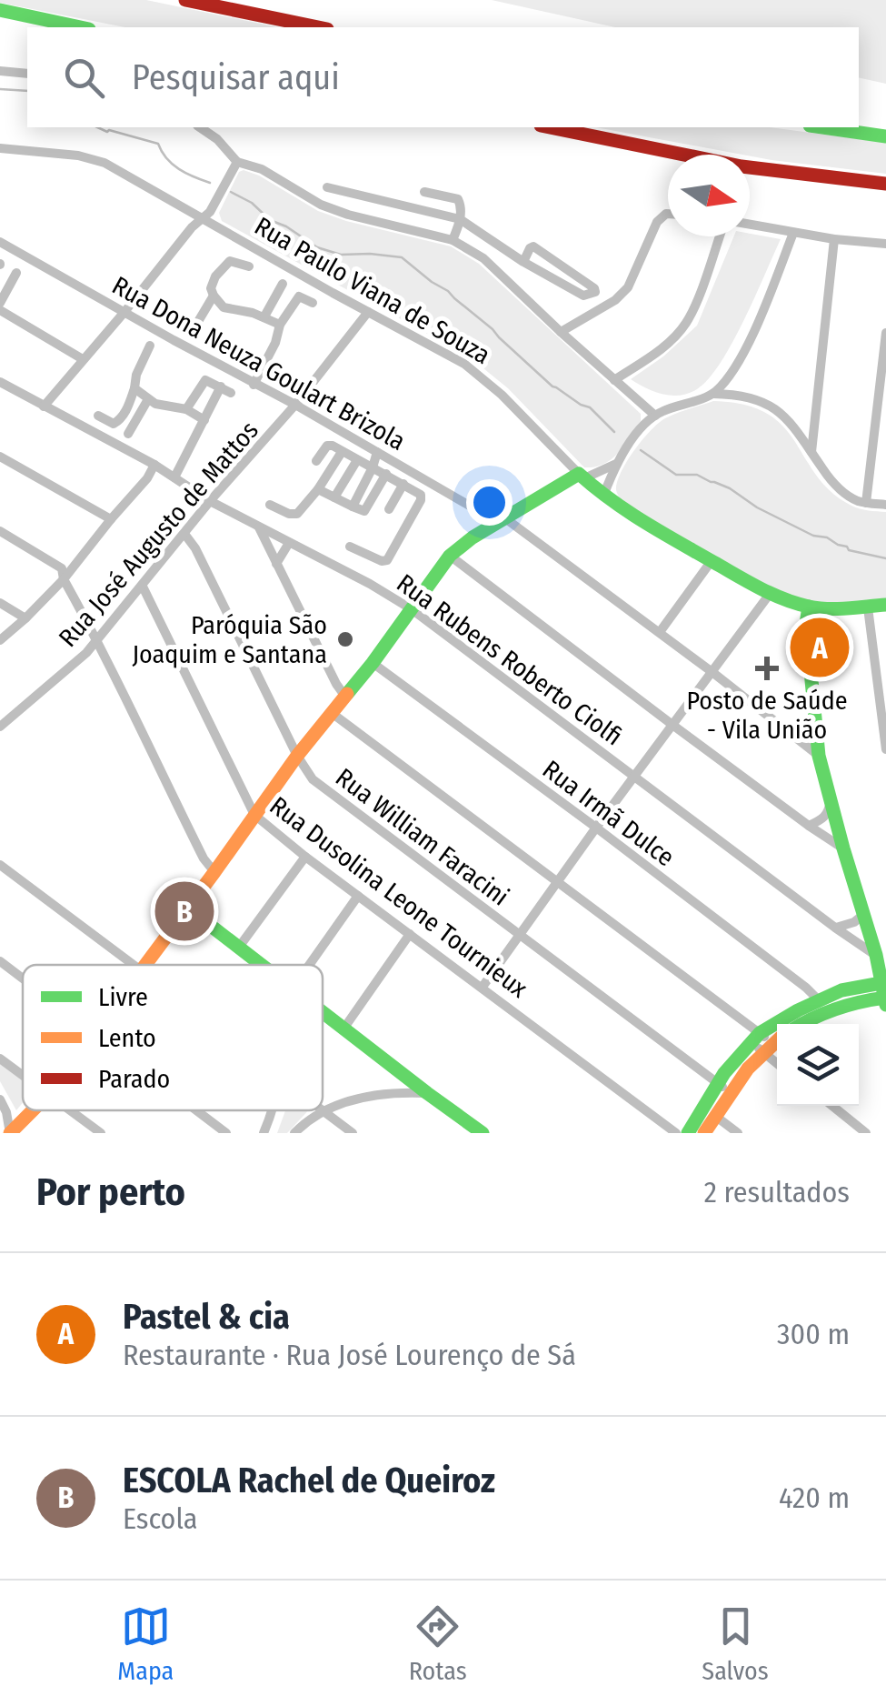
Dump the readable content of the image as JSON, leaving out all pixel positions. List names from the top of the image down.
{
  "streets": {
    "main road": ["Rua Paulo Viana de Souza"],
    "street": [
      "Rua Dona Neuza Goulart Brizola",
      "Rua José Augusto de Mattos",
      "Rua Rubens Roberto Ciolfi",
      "Rua Irmã Dulce",
      "Rua William Faracini",
      "Rua Dusolina Leone Tournieux"
    ]
  },
  "crossings": [
    ["Rua Paulo Viana de Souza", "Rua José Augusto de Mattos"],
    ["Rua Dona Neuza Goulart Brizola", "Rua José Augusto de Mattos"],
    ["Rua José Augusto de Mattos", "Rua Rubens Roberto Ciolfi"],
    ["Rua José Augusto de Mattos", "Rua William Faracini"],
    ["Rua José Augusto de Mattos", "Rua Dusolina Leone Tournieux"]
  ],
  "places": {
    "other": ["Paróquia São Joaquim e Santana"],
    "health": ["Posto de Saúde - Vila União"]
  },
  "legend": ["Livre", "Lento", "Parado"],
  "north": "right",
  "page": {
    "search": "Pesquisar aqui",
    "pins": ["A", "B"],
    "heading": ["Por perto", "2 resultados"],
    "list": [
      {
        "mark": "A",
        "name": "Pastel & cia",
        "note": "Restaurante · Rua José Lourenço de Sá",
        "value": "300 m"
      },
      {
        "mark": "B",
        "name": "ESCOLA Rachel de Queiroz",
        "note": "Escola",
        "value": "420 m"
      }
    ],
    "nav": ["Mapa", "Rotas", "Salvos"]
  }
}
